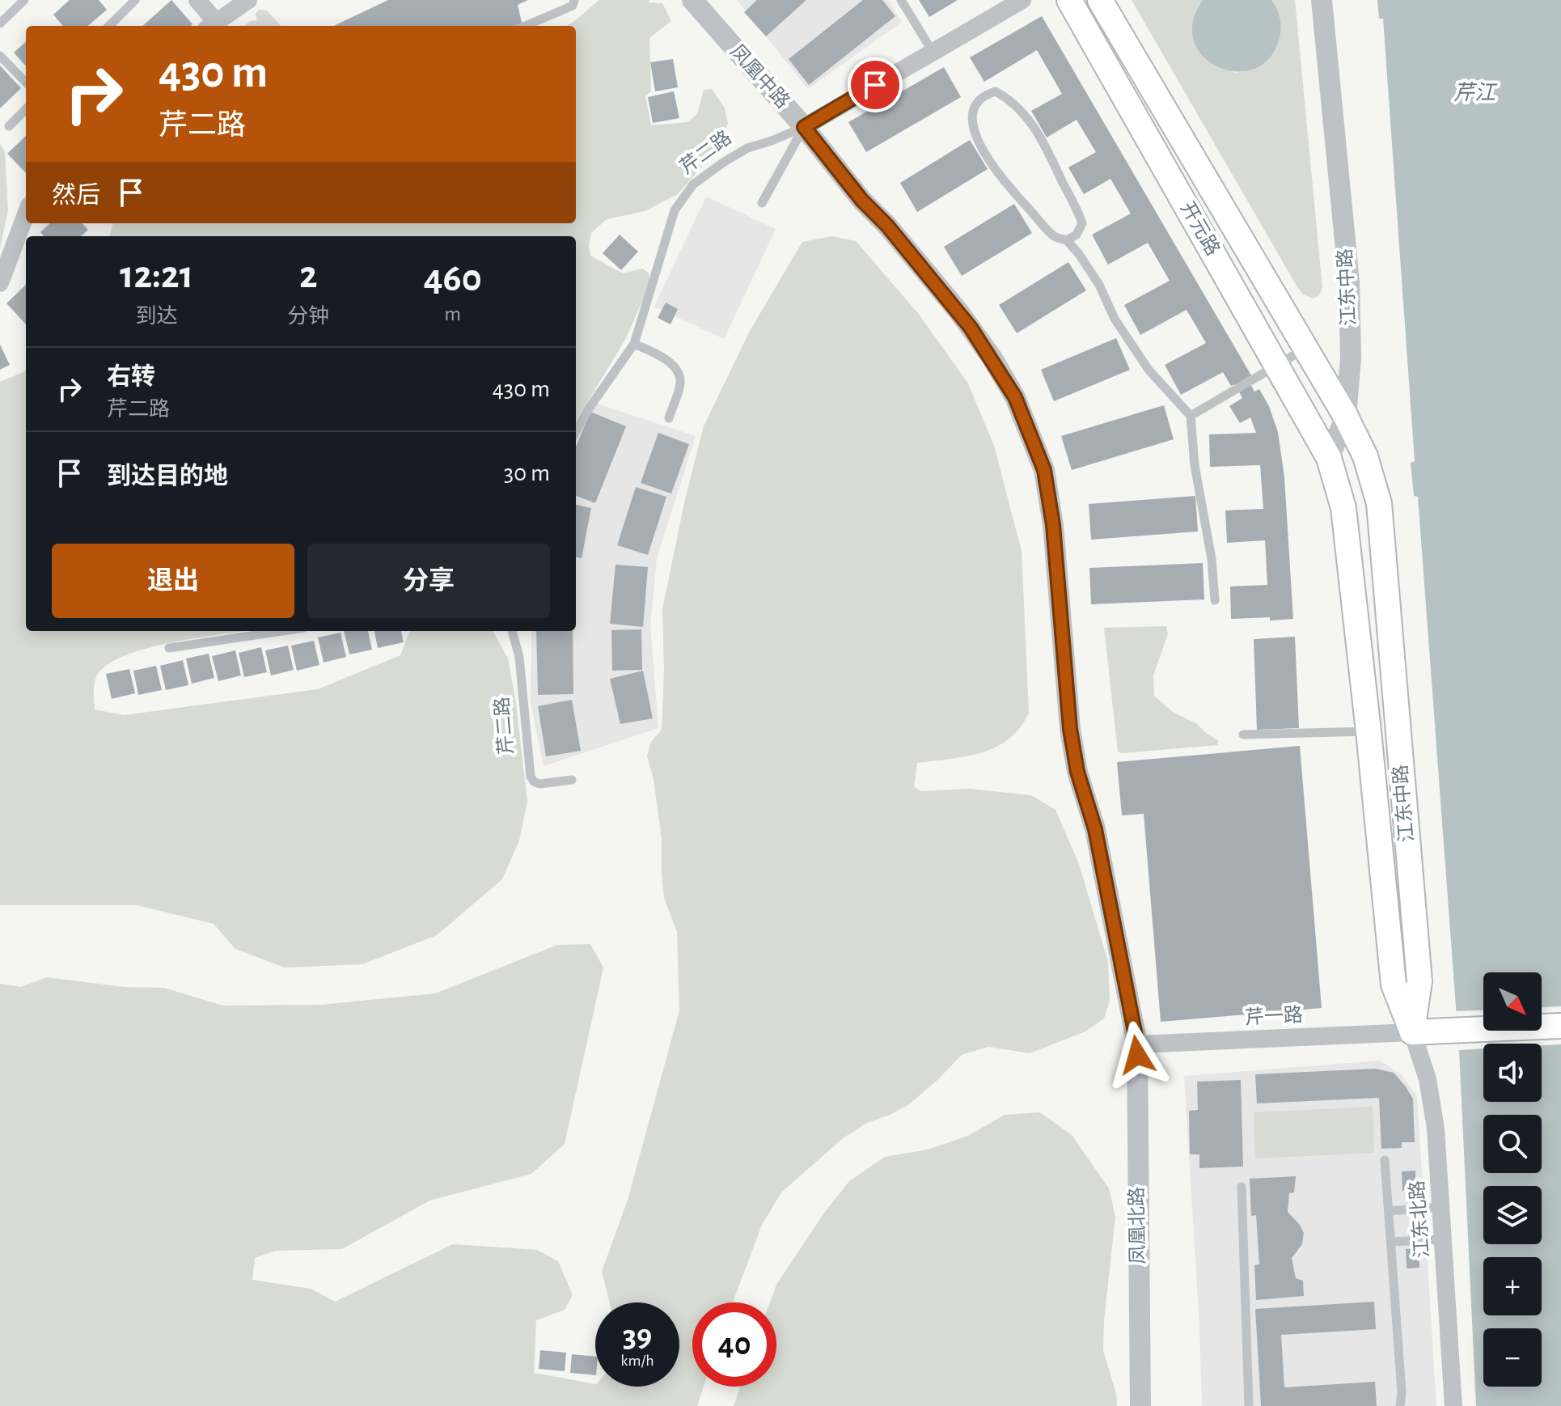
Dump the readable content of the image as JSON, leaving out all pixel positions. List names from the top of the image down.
{
  "streets": {
    "main road": ["开元路", "江东中路"],
    "street": [
      "凤凰中路",
      "芹二路",
      "芹一路",
      "江东北路",
      "凤凰北路"
    ]
  },
  "crossings": [
    ["凤凰中路", "芹二路"],
    ["凤凰中路", "芹一路"],
    ["凤凰中路", "凤凰北路"],
    ["开元路", "江东中路"],
    ["江东中路", "芹一路"],
    ["江东中路", "江东北路"],
    ["芹一路", "江东北路"],
    ["芹一路", "凤凰北路"]
  ],
  "water": ["芹江"],
  "north": "bottom right",
  "page": {
    "turn": ["430 m", "芹二路"],
    "then": "然后",
    "eta": [
      "12:21",
      "到达",
      "2",
      "分钟",
      "460",
      "m"
    ],
    "list": [
      {
        "name": "右转",
        "note": "芹二路",
        "value": "430 m"
      },
      {
        "name": "到达目的地",
        "value": "30 m"
      }
    ],
    "buttons": ["退出", "分享"],
    "map_buttons": ["+", "−"],
    "speed": "39 km/h",
    "limit": "40"
  }
}
